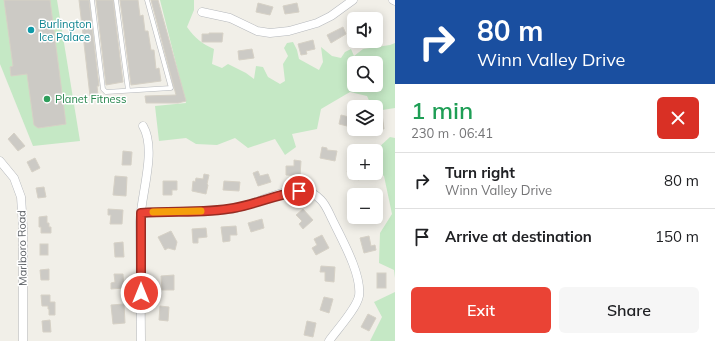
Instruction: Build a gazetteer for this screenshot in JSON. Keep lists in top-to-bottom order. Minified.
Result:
{"streets":{"street":["Marlboro Road"]},"places":["Burlington Ice Palace","Planet Fitness"],"page":{"turn":["80 m","Winn Valley Drive"],"map_buttons":["+","−"],"heading":["1 min","230 m · 06:41"],"list":[{"name":"Turn right","note":"Winn Valley Drive","value":"80 m"},{"name":"Arrive at destination","value":"150 m"}],"buttons":["Exit","Share"]}}
